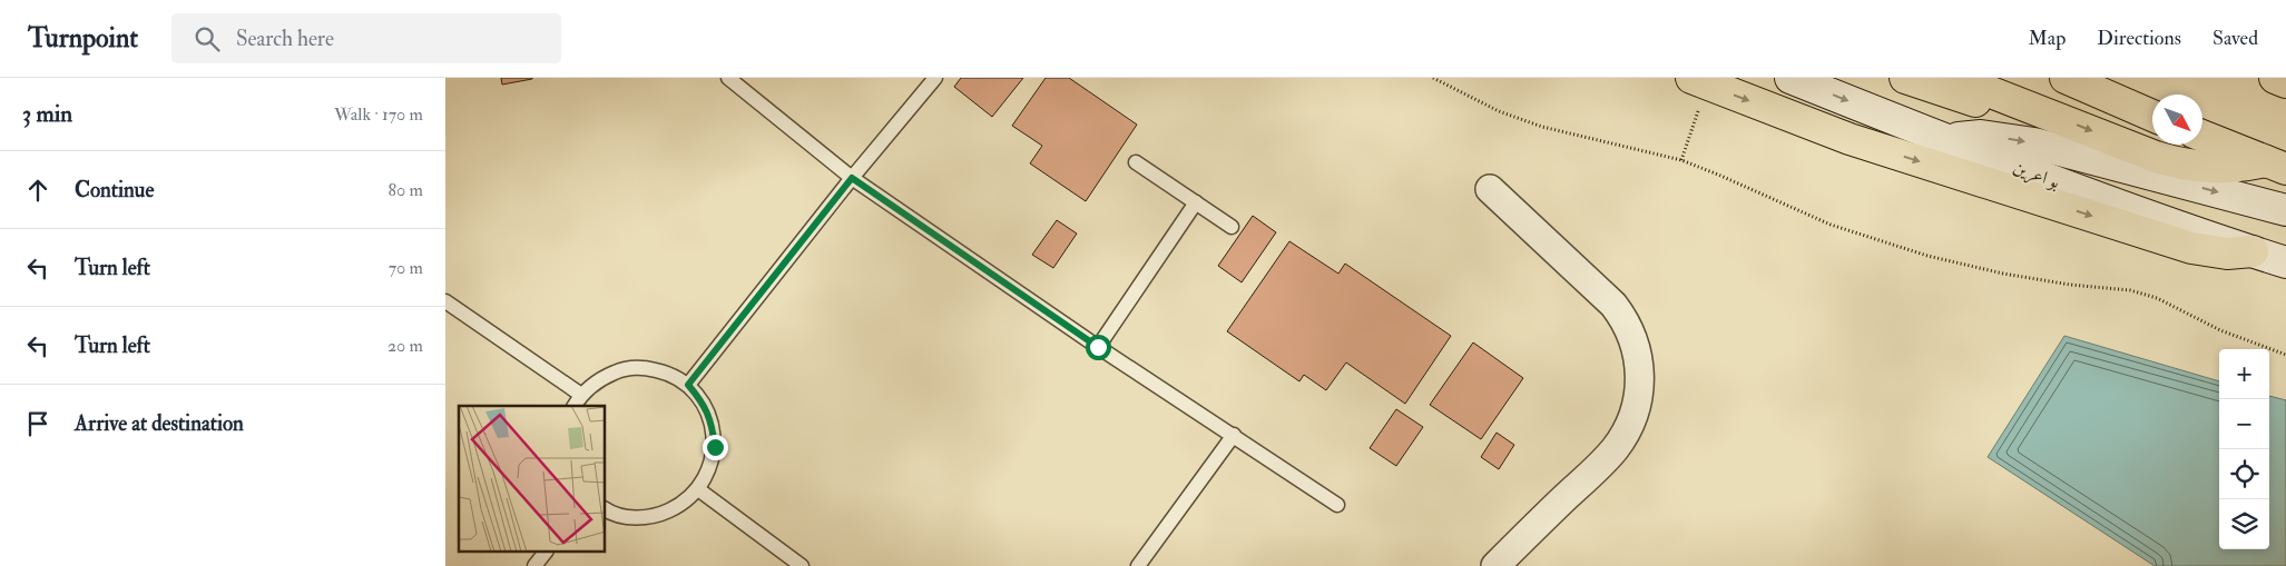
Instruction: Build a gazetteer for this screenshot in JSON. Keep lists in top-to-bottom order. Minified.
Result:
{"streets":{"main road":["بو اعرين"]},"north":"bottom right","page":{"header":"Turnpoint","search":"Search here","nav":["Map","Directions","Saved"],"heading":["3 min","Walk · 170 m"],"list":[["Continue","80 m"],["Turn left","70 m"],["Turn left","20 m"],"Arrive at destination"],"map_buttons":["+","−"]}}
